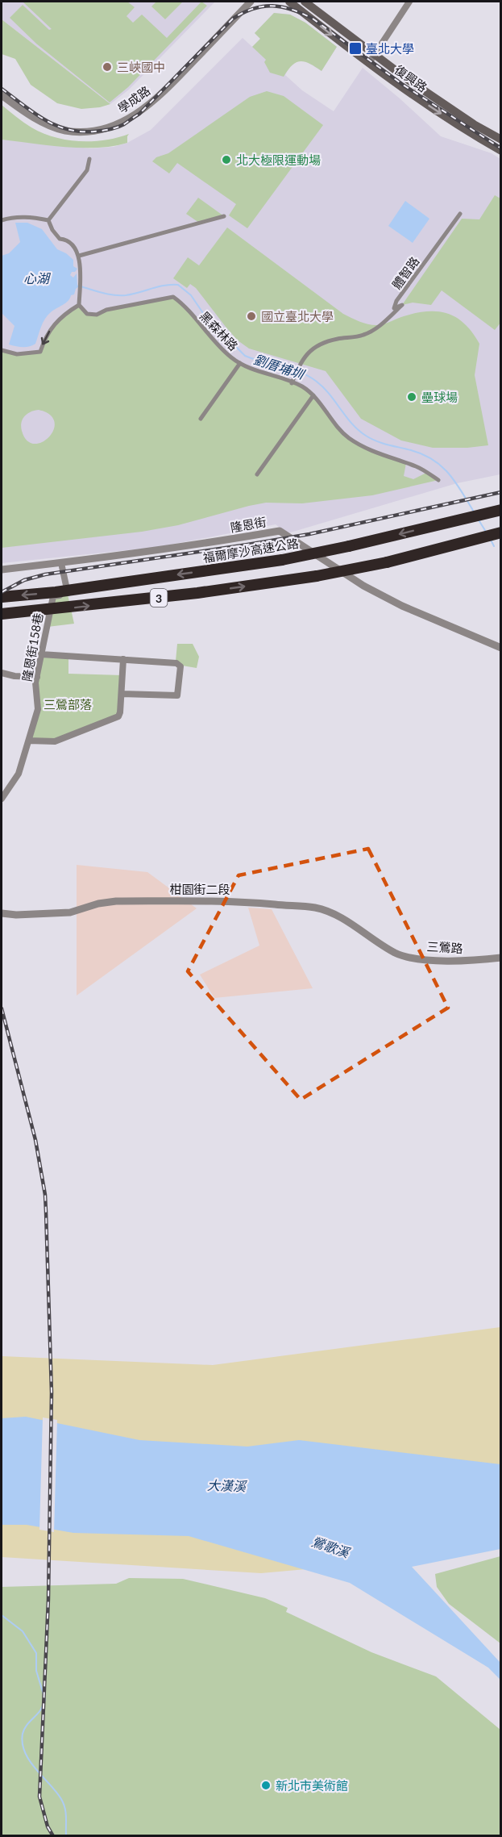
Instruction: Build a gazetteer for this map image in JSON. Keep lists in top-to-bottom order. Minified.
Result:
{"streets":{"highway":["福爾摩沙高速公路","3"],"main road":["復興路"],"street":["學成路","體智路","黑森林路","隆恩街","隆恩街158巷","柑園街二段","三鶯路"]},"crossings":[["體智路","黑森林路"],["福爾摩沙高速公路","隆恩街158巷"],["3","隆恩街158巷"],["柑園街二段","三鶯路"]],"water":["心湖","劉厝埔圳","大漢溪","鶯歌溪"],"parks":["三鶯部落"],"places":{"transit":["臺北大學"],"other":["三峽國中","北大極限運動場","國立臺北大學","壘球場","新北市美術館"]}}
